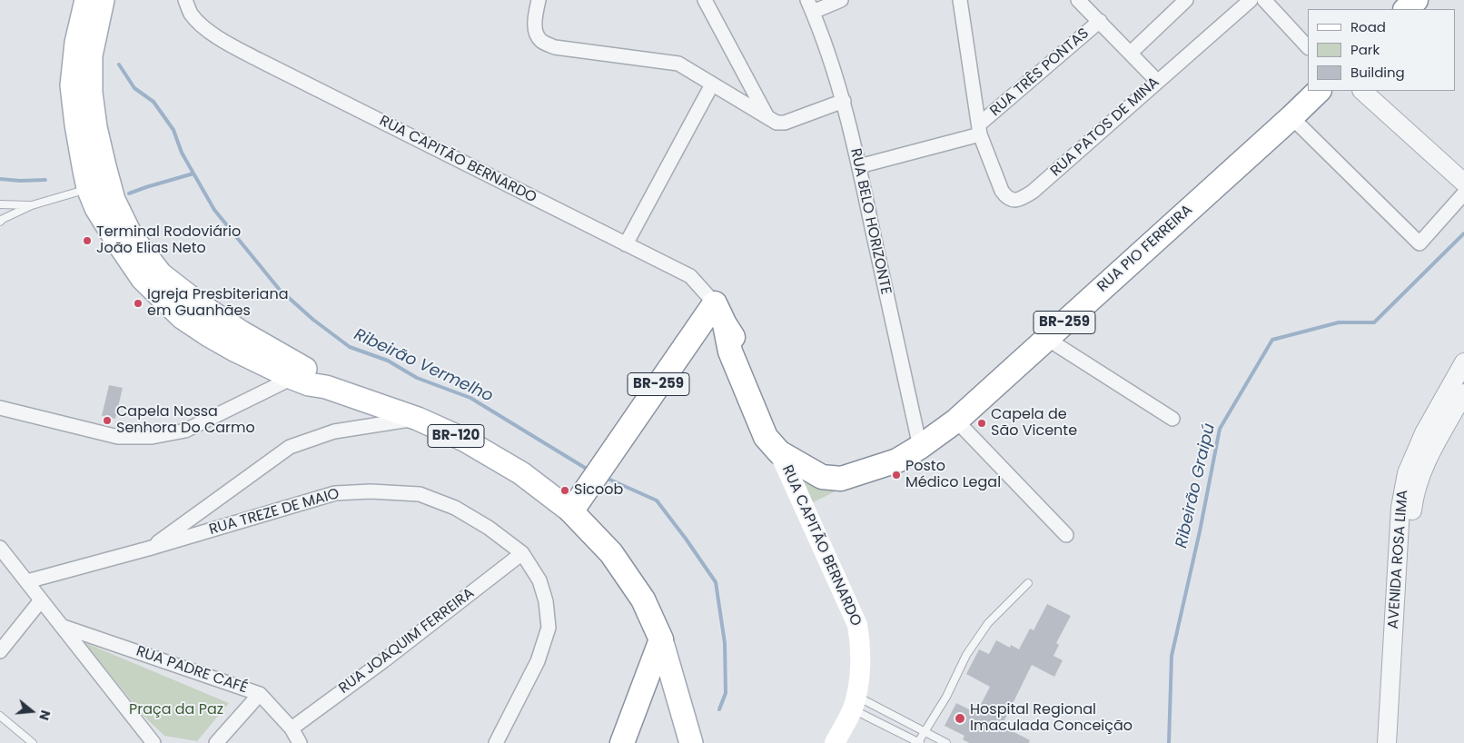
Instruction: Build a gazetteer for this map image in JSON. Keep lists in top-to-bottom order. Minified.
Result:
{"streets":{"highway":["RUA CAPITÃO BERNARDO","RUA PIO FERREIRA","BR-259","BR-120"],"street":["RUA TRÊS PONTAS","RUA PATOS DE MINA","RUA BELO HORIZONTE","RUA TREZE DE MAIO","AVENIDA ROSA LIMA","RUA JOAQUIM FERREIRA","RUA PADRE CAFÉ"]},"crossings":[["RUA TRÊS PONTAS","RUA PATOS DE MINA"],["RUA CAPITÃO BERNARDO","RUA PIO FERREIRA"],["RUA CAPITÃO BERNARDO","BR-259"],["RUA BELO HORIZONTE","RUA PIO FERREIRA"],["BR-259","BR-120"],["RUA TREZE DE MAIO","RUA JOAQUIM FERREIRA"],["RUA JOAQUIM FERREIRA","RUA PADRE CAFÉ"]],"water":["Ribeirão Vermelho","Ribeirão Graipú"],"parks":["Praça da Paz"],"places":["Terminal Rodoviário João Elias Neto","Igreja Presbiteriana em Guanhães","Capela Nossa Senhora Do Carmo","Capela de São Vicente","Posto Médico Legal","Sicoob","Hospital Regional Imaculada Conceição"],"legend":["Road","Park","Building"],"north":"right"}
